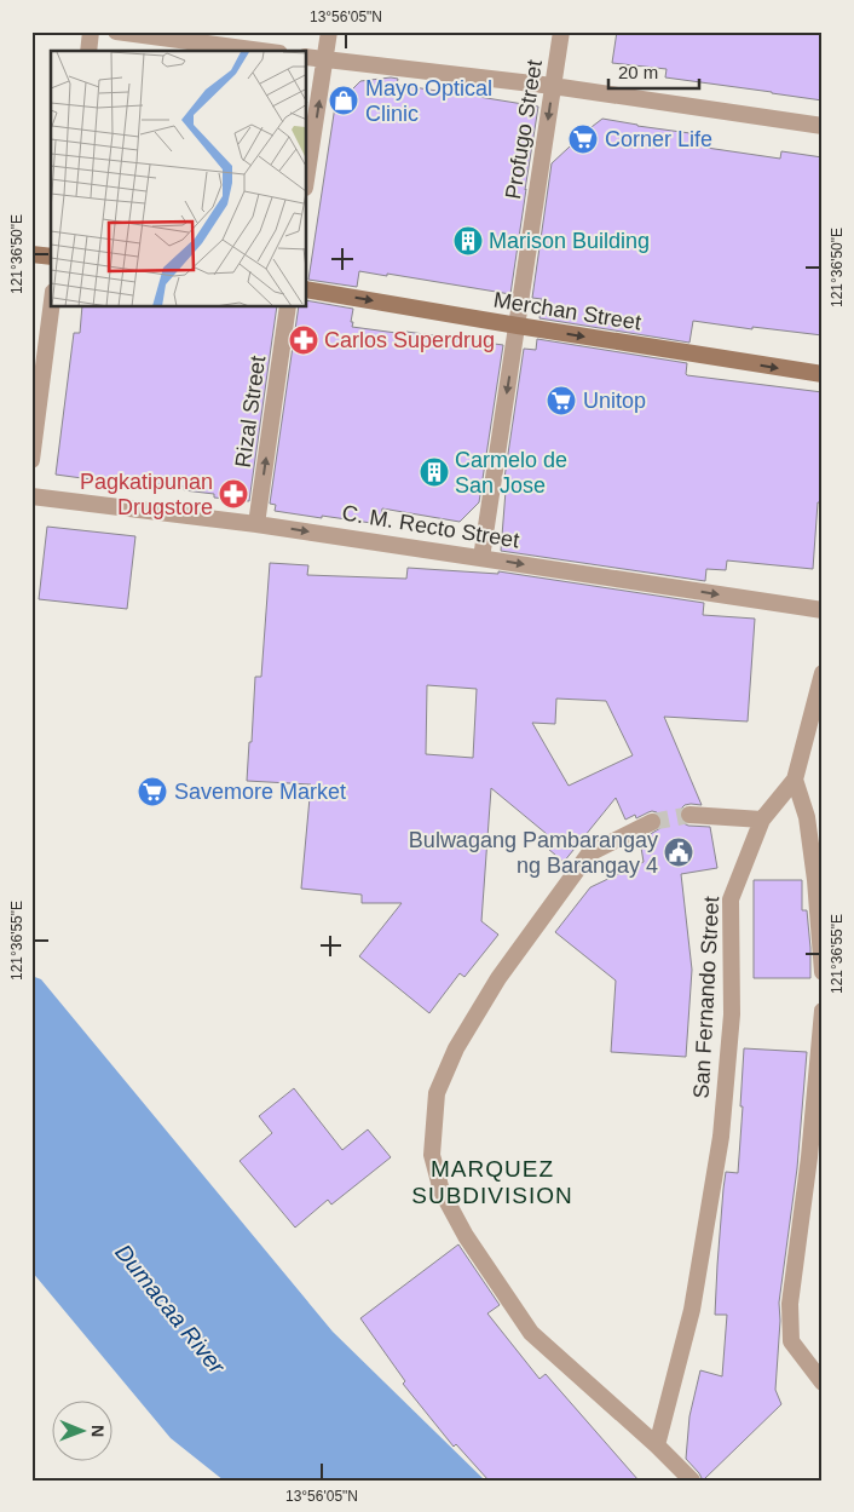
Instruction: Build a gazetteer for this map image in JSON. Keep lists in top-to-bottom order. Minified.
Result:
{"streets":{"main road":["Merchan Street"],"street":["Profugo Street","Rizal Street","C. M. Recto Street","San Fernando Street"]},"crossings":[["Profugo Street","Merchan Street"],["Profugo Street","C. M. Recto Street"],["Rizal Street","C. M. Recto Street"]],"one_way":["Profugo Street","Merchan Street","Rizal Street","C. M. Recto Street"],"districts":["MARQUEZ SUBDIVISION"],"water":["Dumacaa River"],"places":{"shop":["Mayo Optical Clinic"],"supermarket":["Corner Life","Unitop","Savemore Market"],"building":["Marison Building","Carmelo de San Jose"],"pharmacy":["Carlos Superdrug","Pagkatipunan Drugstore"],"public building":["Bulwagang Pambarangay ng Barangay 4"]},"scale_bar":"20 m","north":"right","coordinates":["13°56'05\"N","121°36'50\"E","121°36'55\"E"]}
